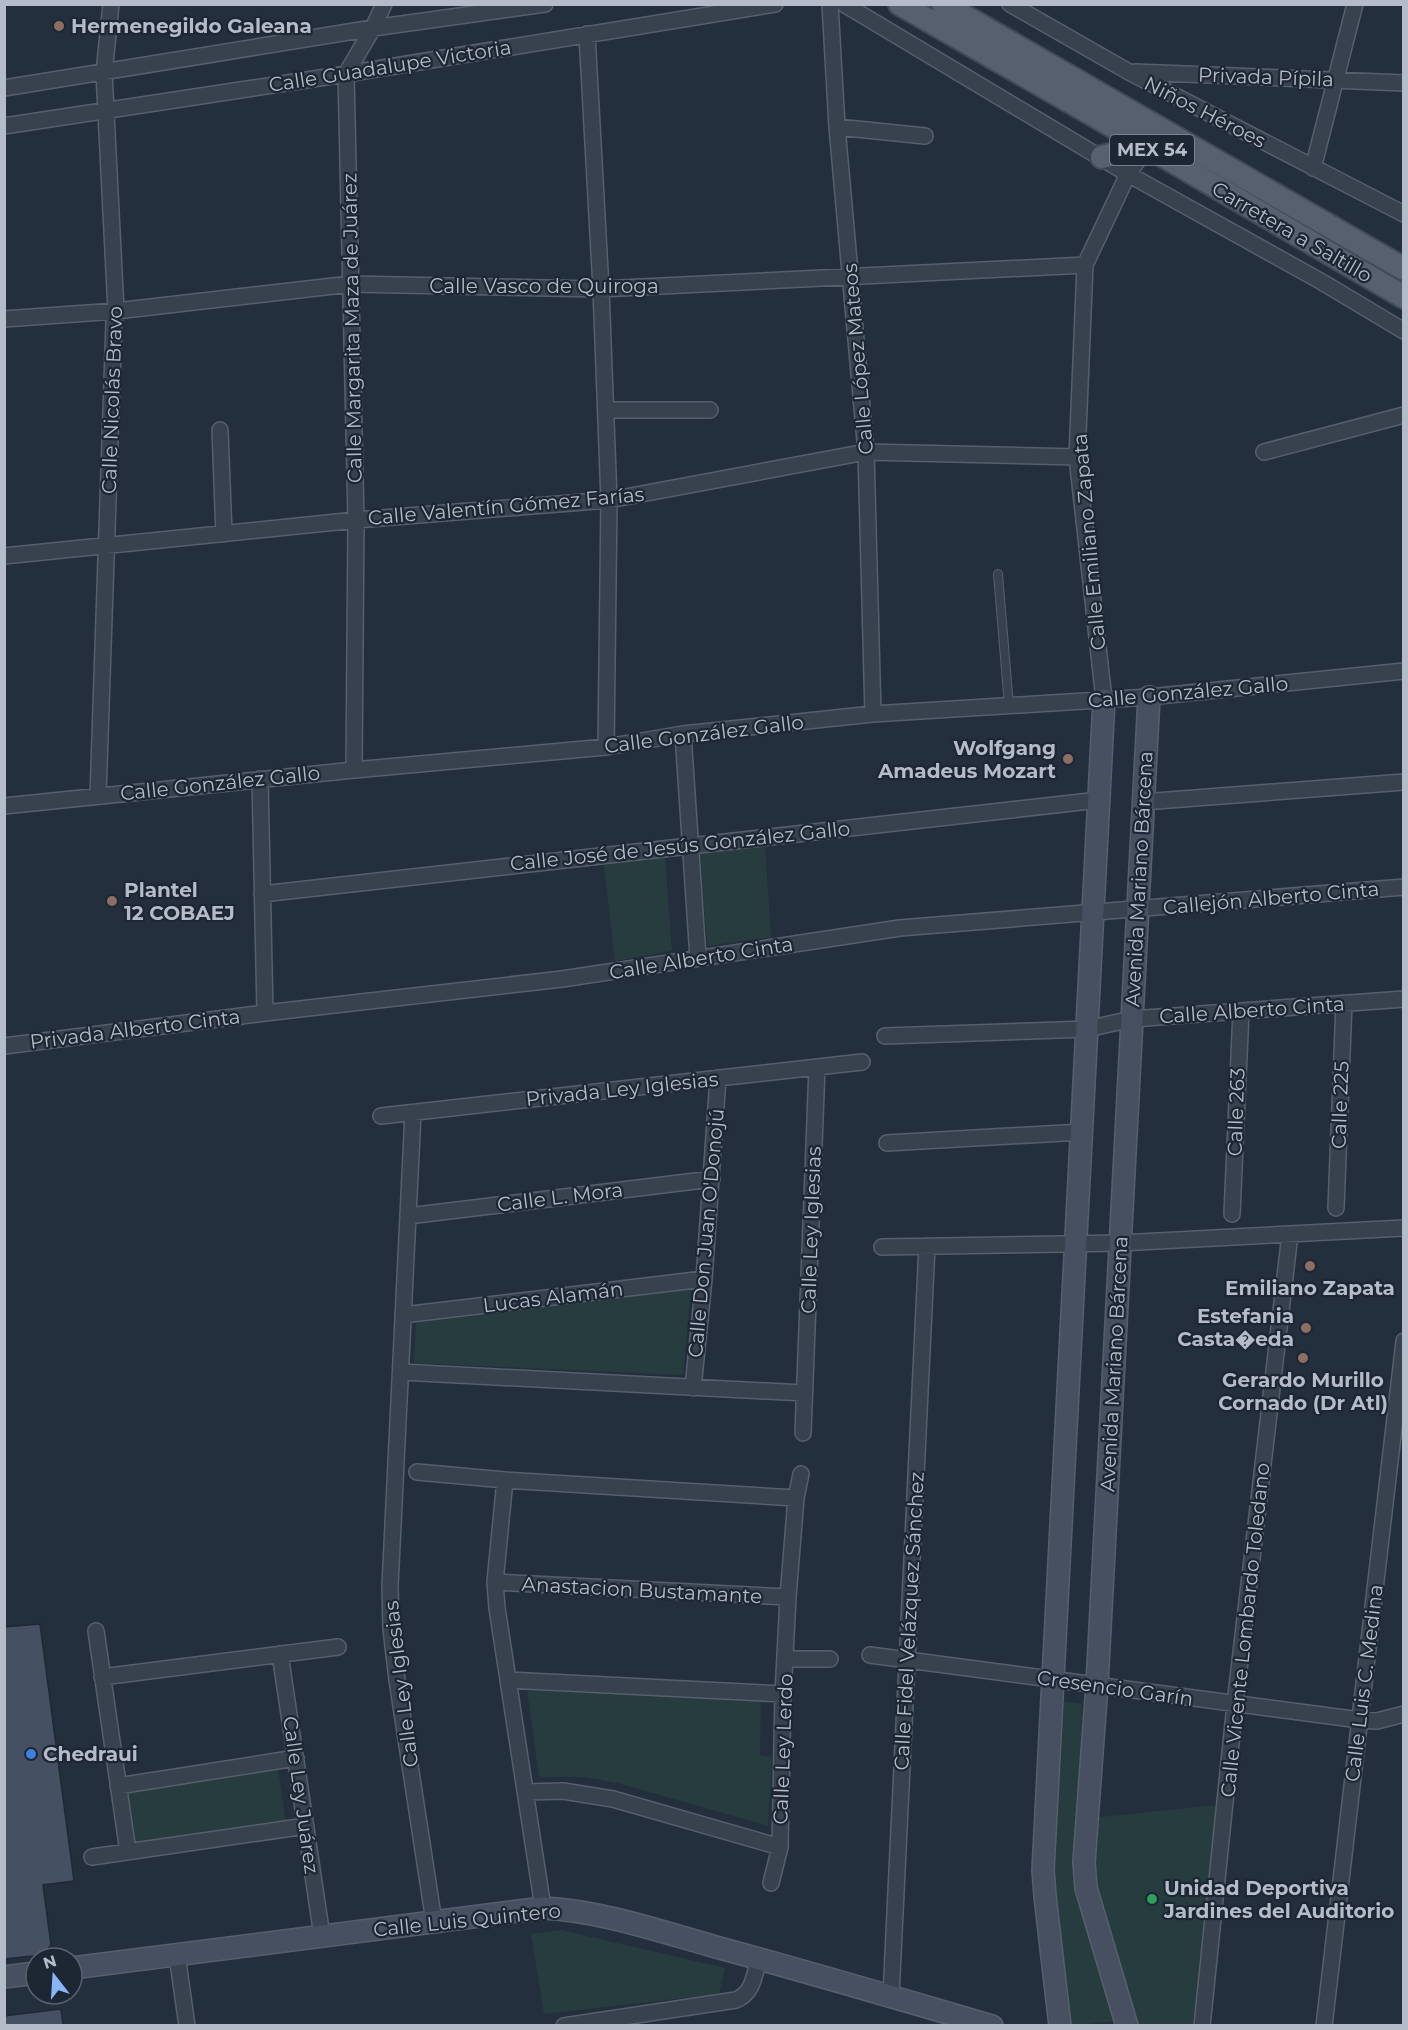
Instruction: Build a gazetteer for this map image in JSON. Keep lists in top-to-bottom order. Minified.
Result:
{"streets":{"main road":["MEX 54","Carretera a Saltillo"],"street":["Calle Guadalupe Victoria","Privada Pípila","Niños Héroes","Calle Vasco de Quiroga","Calle Margarita Maza de Juárez","Calle López Mateos","Calle Nicolás Bravo","Calle Valentín Gómez Farías","Calle Emiliano Zapata","Calle González Gallo","Calle José de Jesús González Gallo","Avenida Mariano Bárcena","Callejón Alberto Cinta","Calle Alberto Cinta","Privada Alberto Cinta","Privada Ley Iglesias","Calle 225","Calle 263","Calle L. Mora","Calle Ley Iglesias","Calle Don Juan O'Donojú","Lucas Alamán","Anastacion Bustamante","Calle Fidel Velázquez Sánchez","Calle Vicente Lombardo Toledano","Calle Luis C. Medina","Cresencio Garín","Calle Ley Lerdo","Calle Ley Juárez","Calle Luis Quintero"]},"crossings":[["Calle Guadalupe Victoria","Calle Margarita Maza de Juárez"],["Calle Guadalupe Victoria","Calle Nicolás Bravo"],["Privada Pípila","Niños Héroes"],["Carretera a Saltillo","Calle Emiliano Zapata"],["Calle Vasco de Quiroga","Calle Margarita Maza de Juárez"],["Calle Vasco de Quiroga","Calle López Mateos"],["Calle Vasco de Quiroga","Calle Nicolás Bravo"],["Calle Vasco de Quiroga","Calle Emiliano Zapata"],["Calle Margarita Maza de Juárez","Calle Valentín Gómez Farías"],["Calle Margarita Maza de Juárez","Calle González Gallo"],["Calle López Mateos","Calle Valentín Gómez Farías"],["Calle López Mateos","Calle González Gallo"],["Calle Nicolás Bravo","Calle Valentín Gómez Farías"],["Calle Nicolás Bravo","Calle González Gallo"],["Calle Valentín Gómez Farías","Calle Emiliano Zapata"],["Calle Emiliano Zapata","Calle González Gallo"],["Calle González Gallo","Avenida Mariano Bárcena"],["Avenida Mariano Bárcena","Callejón Alberto Cinta"],["Avenida Mariano Bárcena","Calle Alberto Cinta"],["Avenida Mariano Bárcena","Cresencio Garín"],["Callejón Alberto Cinta","Calle Alberto Cinta"],["Calle Alberto Cinta","Privada Alberto Cinta"],["Calle Alberto Cinta","Calle 225"],["Calle Alberto Cinta","Calle 263"],["Privada Ley Iglesias","Calle Ley Iglesias"],["Privada Ley Iglesias","Calle Don Juan O'Donojú"],["Calle L. Mora","Calle Ley Iglesias"],["Calle L. Mora","Calle Don Juan O'Donojú"],["Calle Ley Iglesias","Lucas Alamán"],["Calle Ley Iglesias","Calle Luis Quintero"],["Calle Don Juan O'Donojú","Lucas Alamán"],["Anastacion Bustamante","Calle Ley Lerdo"],["Calle Fidel Velázquez Sánchez","Cresencio Garín"],["Calle Fidel Velázquez Sánchez","Calle Luis Quintero"],["Calle Vicente Lombardo Toledano","Cresencio Garín"],["Calle Luis C. Medina","Cresencio Garín"],["Calle Ley Juárez","Calle Luis Quintero"]],"places":["Hermenegildo Galeana","Wolfgang Amadeus Mozart","Plantel 12 COBAEJ","Emiliano Zapata","Estefania Casta�eda","Gerardo Murillo Cornado (Dr Atl)","Chedraui","Unidad Deportiva Jardines del Auditorio"],"north":"top"}
